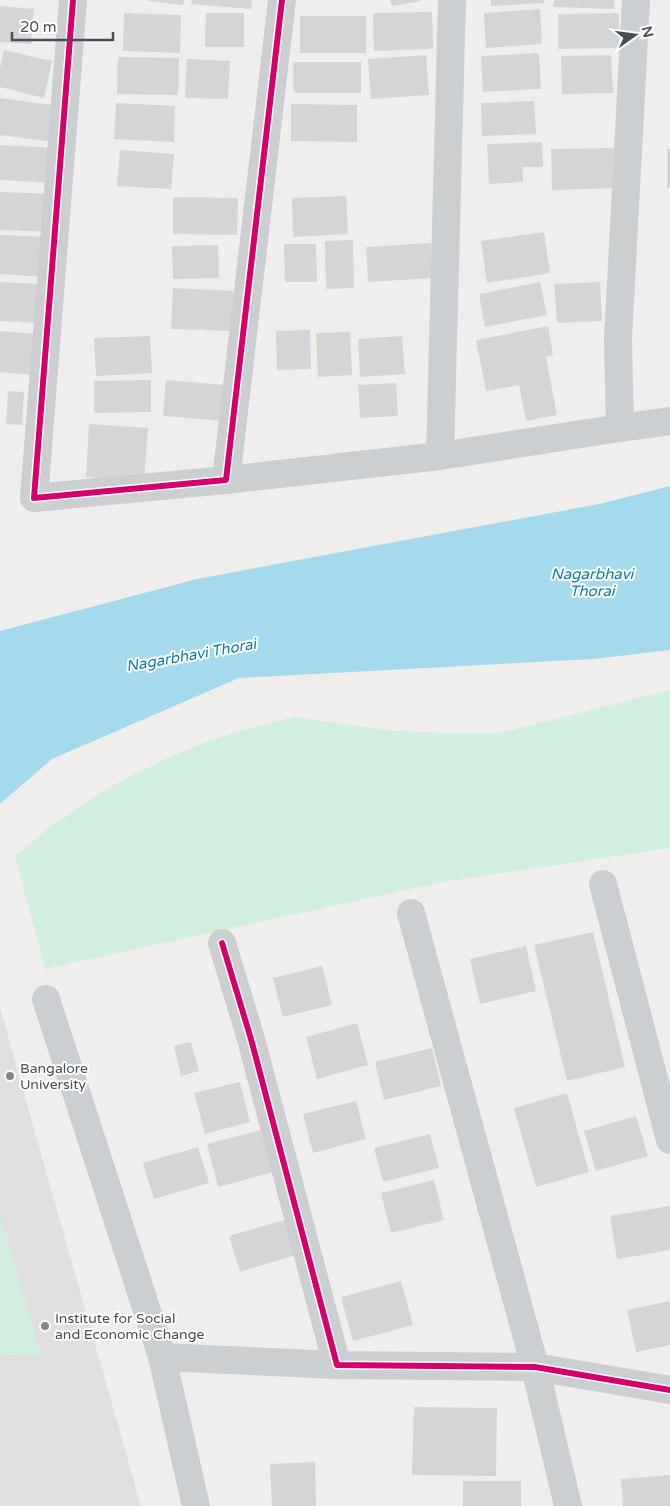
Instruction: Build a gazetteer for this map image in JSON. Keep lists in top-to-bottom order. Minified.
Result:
{"water":["Nagarbhavi Thorai"],"places":["Bangalore University","Institute for Social and Economic Change"],"scale_bar":"20 m","north":"right"}
